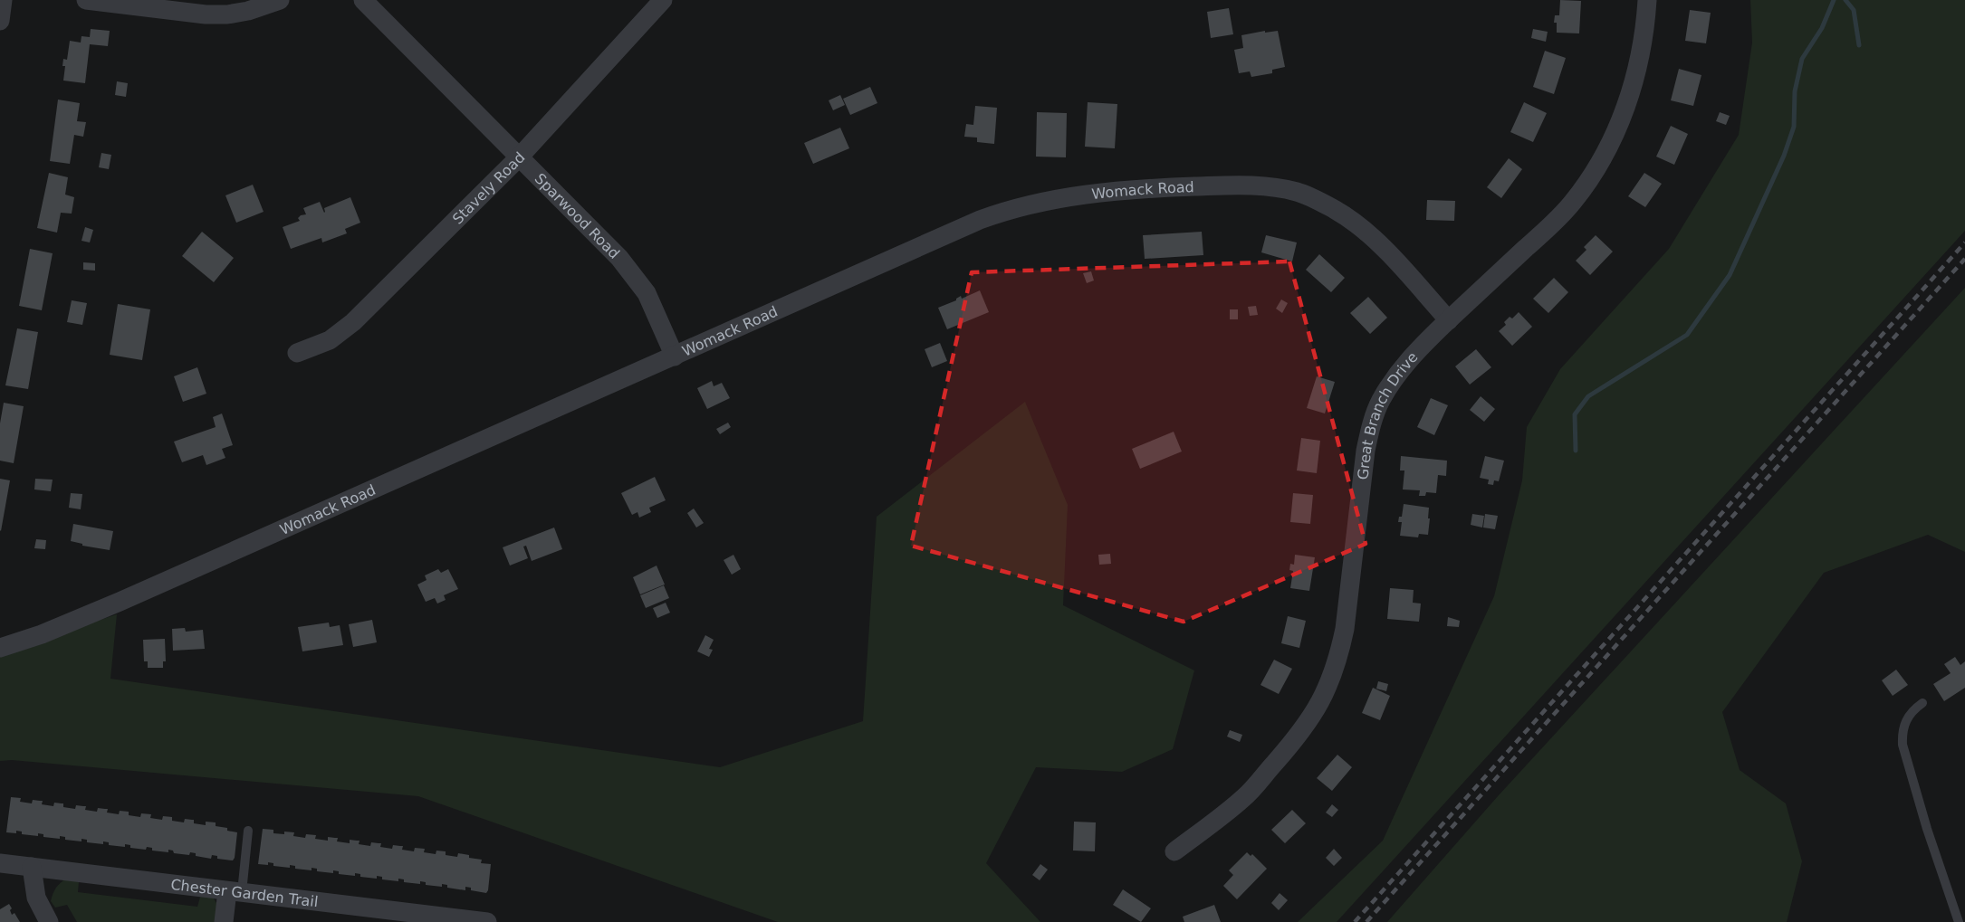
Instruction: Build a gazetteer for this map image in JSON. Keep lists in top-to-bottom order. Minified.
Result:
{"streets":{"street":["Stavely Road","Womack Road","Sparwood Road","Great Branch Drive","Chester Garden Trail"]},"crossings":[["Stavely Road","Sparwood Road"],["Womack Road","Sparwood Road"],["Womack Road","Great Branch Drive"]]}
